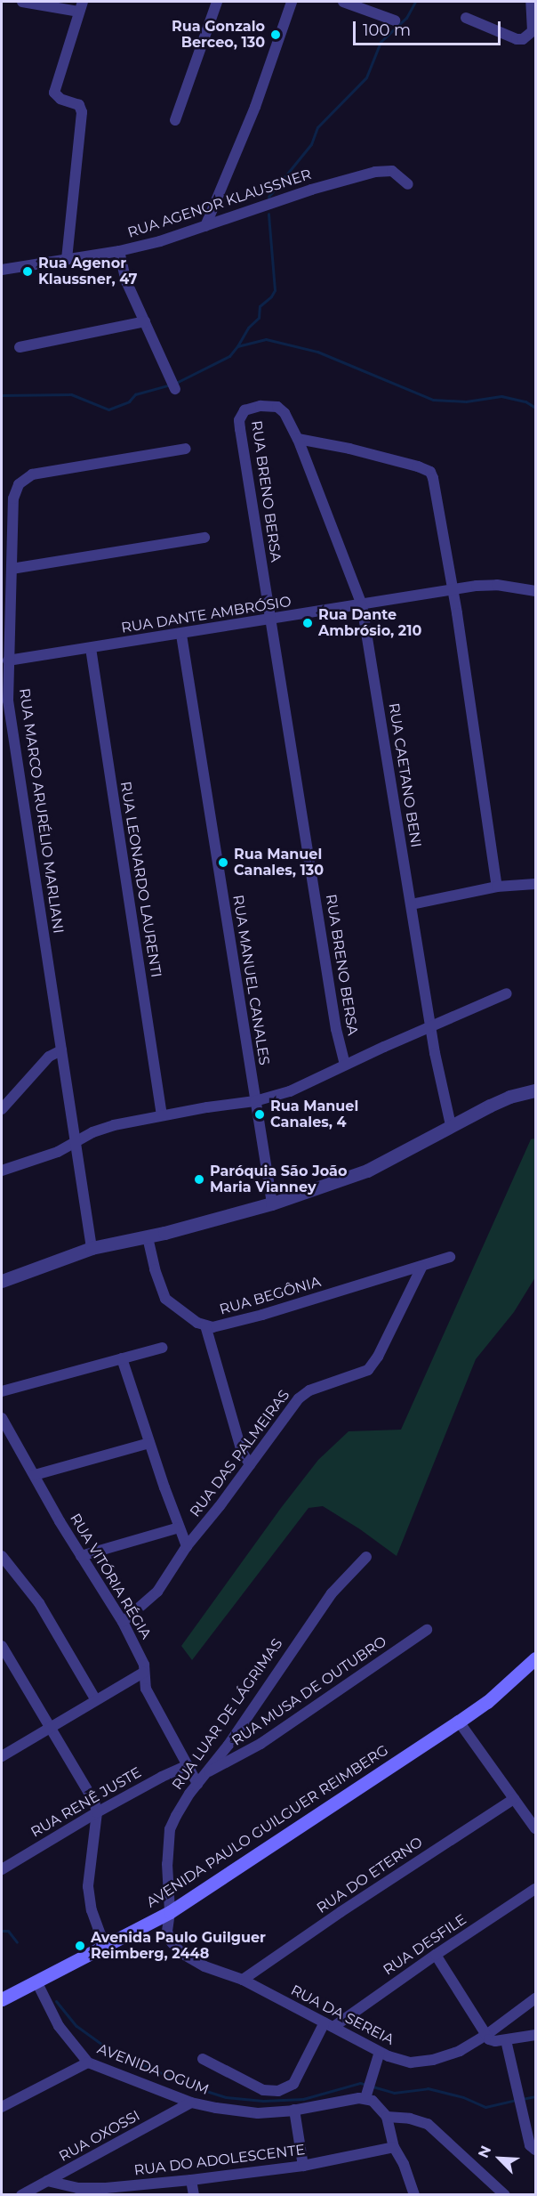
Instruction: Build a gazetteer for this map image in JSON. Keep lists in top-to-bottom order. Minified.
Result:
{"streets":{"main road":["AVENIDA PAULO GUILGUER REIMBERG"],"street":["RUA AGENOR KLAUSSNER","RUA BRENO BERSA","RUA DANTE AMBRÓSIO","RUA CAETANO BENI","RUA MARCO ARURÉLIO MARLIANI","RUA LEONARDO LAURENTI","RUA MANUEL CANALES","RUA BEGÔNIA","RUA DAS PALMEIRAS","RUA VITÓRIA RÉGIA","RUA MUSA DE OUTUBRO","RUA LUAR DE LÁGRIMAS","RUA RENÊ JUSTE","RUA DO ETERNO","RUA DESFILE","RUA DA SEREIA","AVENIDA OGUM","RUA OXOSSI","RUA DO ADOLESCENTE"]},"crossings":[["RUA BRENO BERSA","RUA DANTE AMBRÓSIO"],["RUA BRENO BERSA","RUA CAETANO BENI"],["RUA DANTE AMBRÓSIO","RUA CAETANO BENI"],["RUA DANTE AMBRÓSIO","RUA MARCO ARURÉLIO MARLIANI"],["RUA DANTE AMBRÓSIO","RUA LEONARDO LAURENTI"],["RUA DANTE AMBRÓSIO","RUA MANUEL CANALES"],["RUA BEGÔNIA","RUA DAS PALMEIRAS"],["RUA DAS PALMEIRAS","RUA VITÓRIA RÉGIA"],["RUA VITÓRIA RÉGIA","RUA LUAR DE LÁGRIMAS"],["RUA VITÓRIA RÉGIA","RUA RENÊ JUSTE"],["RUA MUSA DE OUTUBRO","RUA LUAR DE LÁGRIMAS"],["RUA LUAR DE LÁGRIMAS","AVENIDA PAULO GUILGUER REIMBERG"],["RUA LUAR DE LÁGRIMAS","RUA DA SEREIA"],["AVENIDA PAULO GUILGUER REIMBERG","RUA DA SEREIA"],["AVENIDA PAULO GUILGUER REIMBERG","AVENIDA OGUM"],["RUA DO ETERNO","RUA DA SEREIA"],["RUA DESFILE","RUA DA SEREIA"],["AVENIDA OGUM","RUA OXOSSI"],["RUA OXOSSI","RUA DO ADOLESCENTE"]],"places":["Rua Gonzalo Berceo, 130","Rua Agenor Klaussner, 47","Rua Dante Ambrósio, 210","Rua Manuel Canales, 130","Rua Manuel Canales, 4","Paróquia São João Maria Vianney","Avenida Paulo Guilguer Reimberg, 2448"],"scale_bar":"100 m","north":"top left"}
